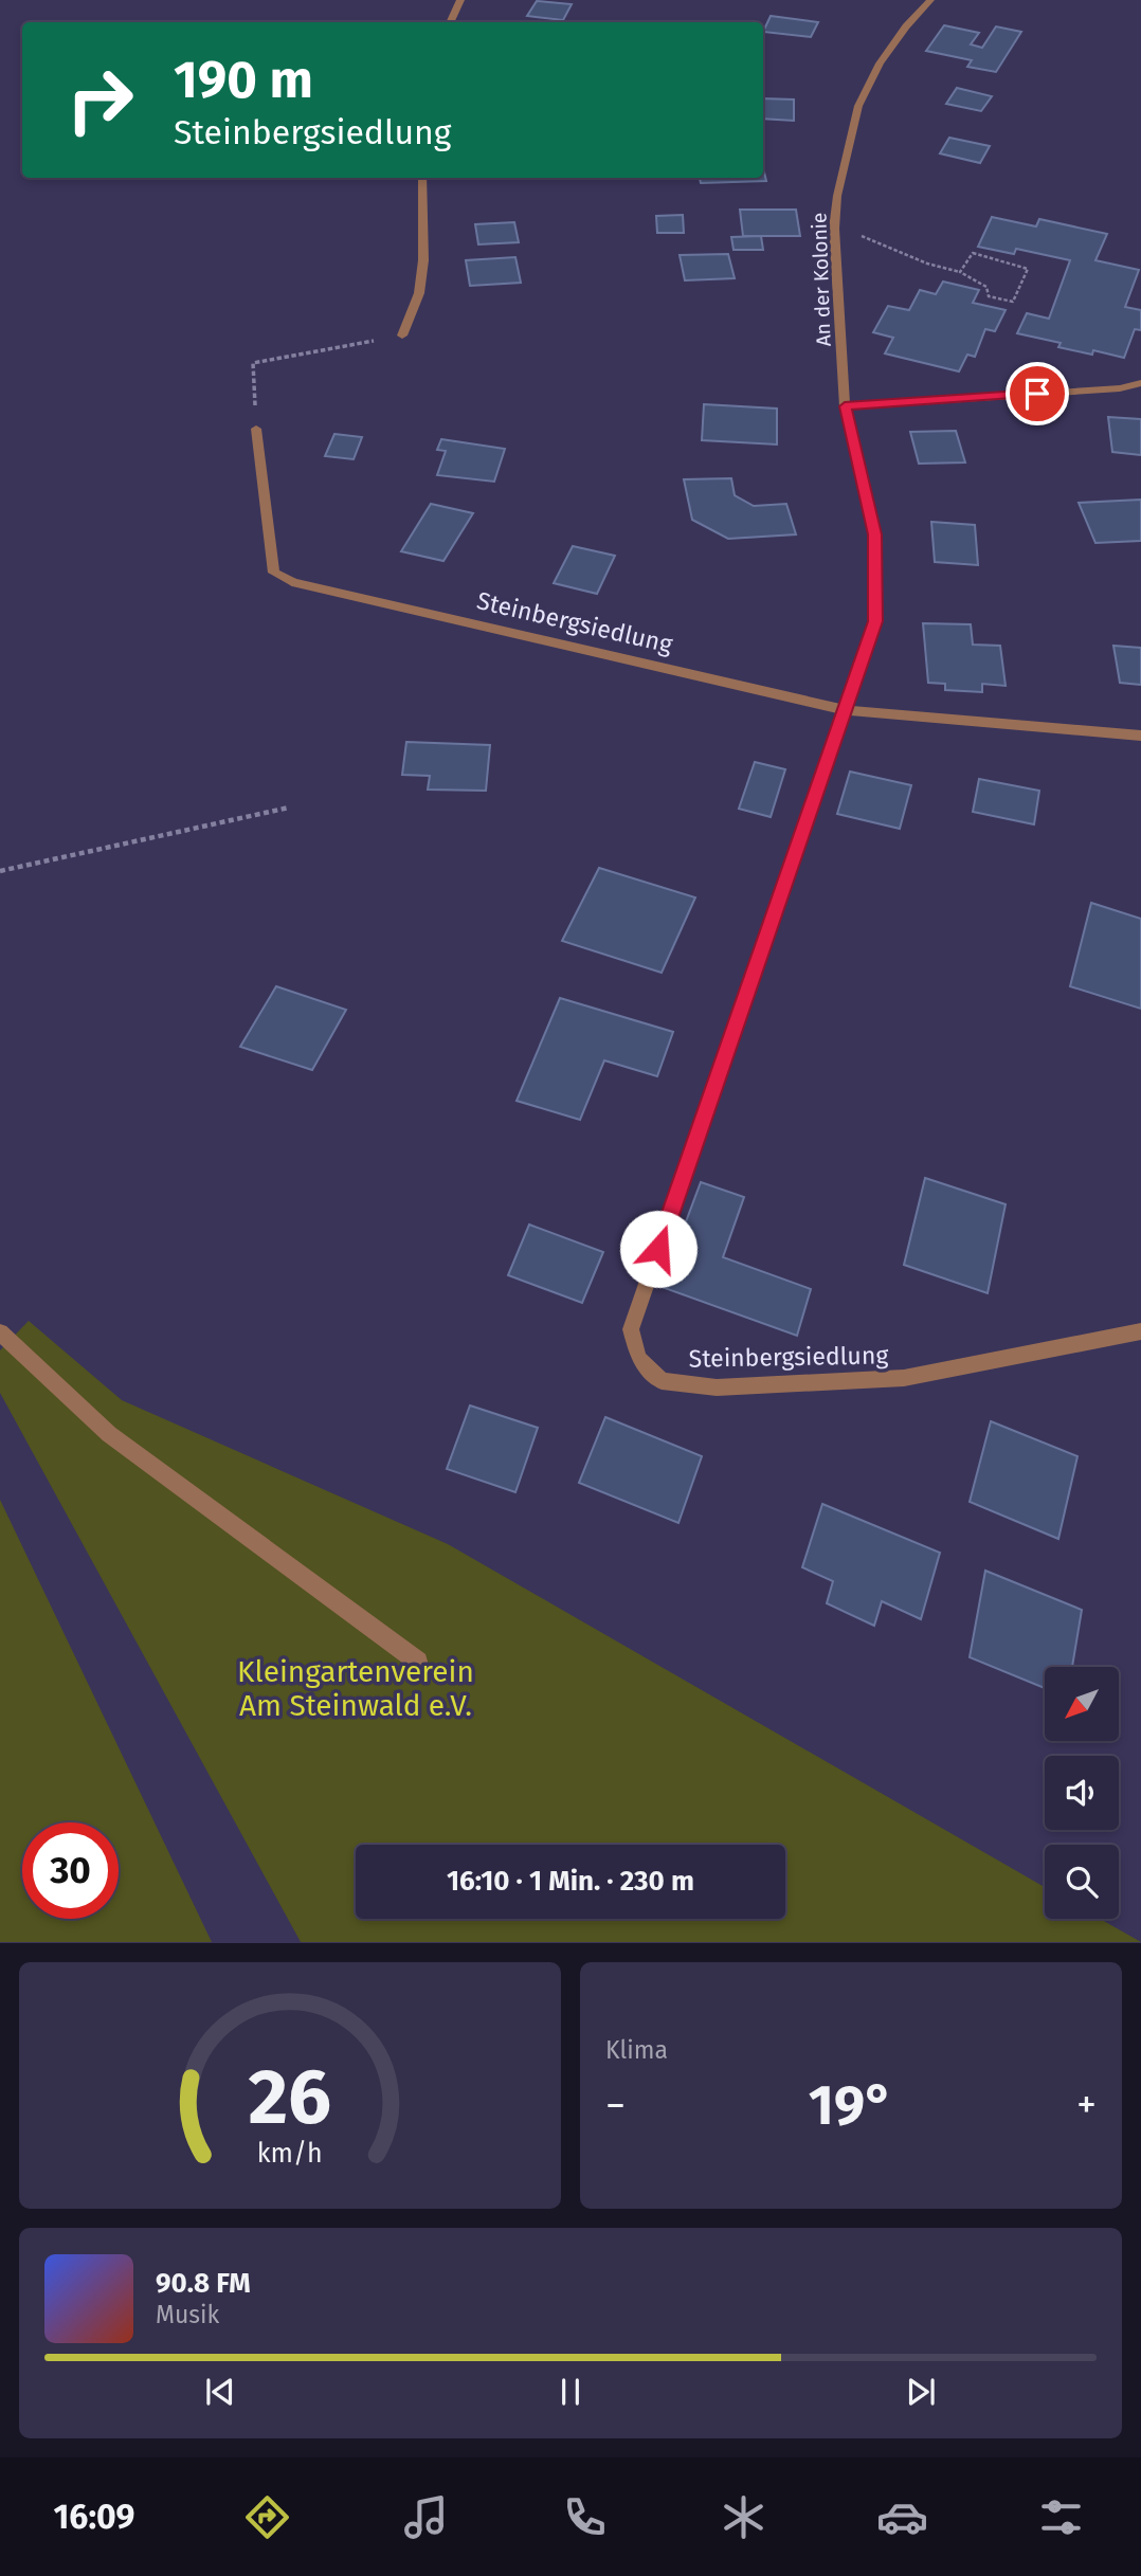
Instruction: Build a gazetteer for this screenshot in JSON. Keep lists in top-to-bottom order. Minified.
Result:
{"streets":{"street":["An der Kolonie","Steinbergsiedlung"]},"crossings":[["An der Kolonie","Steinbergsiedlung"]],"parks":["Kleingartenverein Am Steinwald e.V."],"north":"bottom left","page":{"turn":["190 m","Steinbergsiedlung"],"limit":"30","trip":"16:10 · 1 Min. · 230 m","tile":"Klima","heat":["−","19°","+"],"song":["90.8 FM","Musik"],"tabs":"16:09","gauge":["26","km/h"]}}
